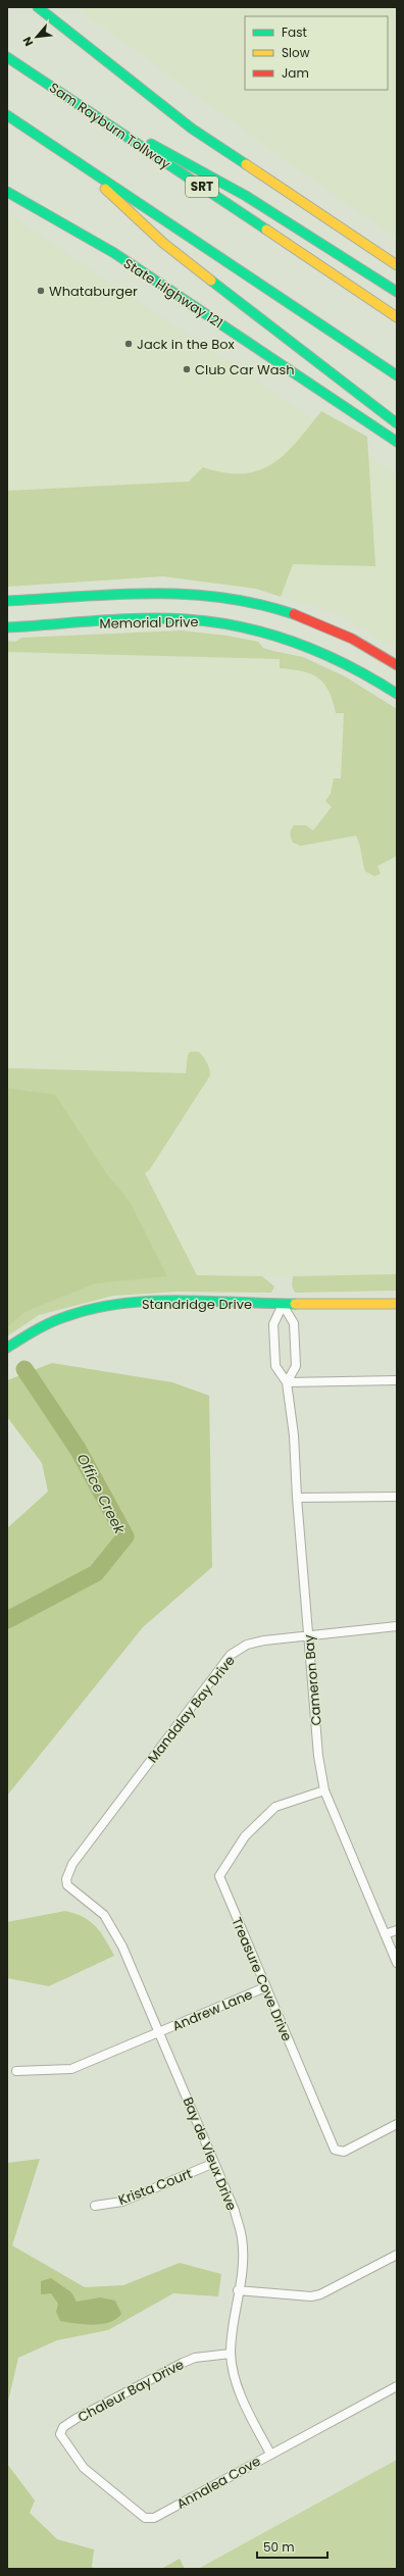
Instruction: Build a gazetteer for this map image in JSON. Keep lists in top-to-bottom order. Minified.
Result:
{"streets":{"main road":["Sam Rayburn Tollway","SRT","State Highway 121","Memorial Drive","Standridge Drive"],"street":["Cameron Bay","Mandalay Bay Drive","Treasure Cove Drive","Andrew Lane","Bay de Vieux Drive","Krista Court","Chaleur Bay Drive","Annalea Cove"]},"crossings":[["Cameron Bay","Mandalay Bay Drive"],["Cameron Bay","Treasure Cove Drive"],["Mandalay Bay Drive","Bay de Vieux Drive"],["Treasure Cove Drive","Andrew Lane"],["Andrew Lane","Bay de Vieux Drive"],["Bay de Vieux Drive","Krista Court"],["Bay de Vieux Drive","Chaleur Bay Drive"],["Bay de Vieux Drive","Annalea Cove"],["Chaleur Bay Drive","Annalea Cove"]],"water":["Office Creek"],"places":["Whataburger","Jack in the Box","Club Car Wash"],"legend":["Fast","Slow","Jam"],"scale_bar":"50 m","north":"bottom left"}
